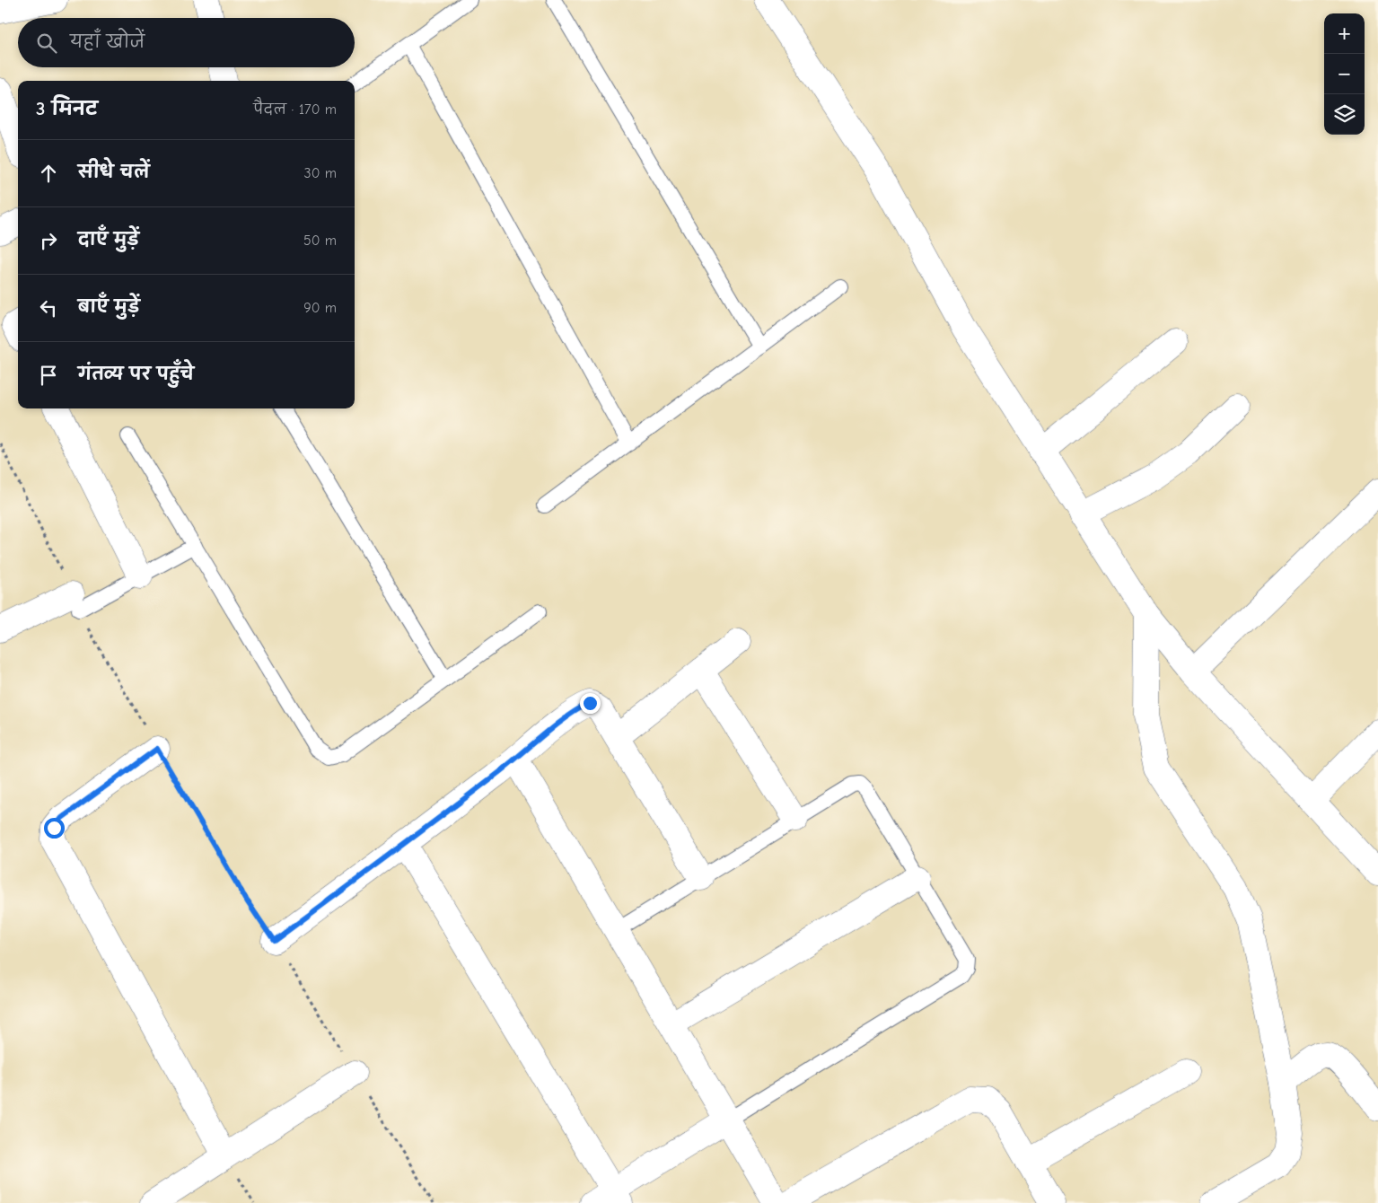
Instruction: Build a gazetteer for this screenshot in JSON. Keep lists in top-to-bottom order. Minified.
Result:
{"page":{"map_buttons":["+","−"],"search":"यहाँ खोजें","heading":["3 मिनट","पैदल · 170 m"],"list":[["सीधे चलें","30 m"],["दाएँ मुड़ें","50 m"],["बाएँ मुड़ें","90 m"],"गंतव्य पर पहुँचे"]}}
